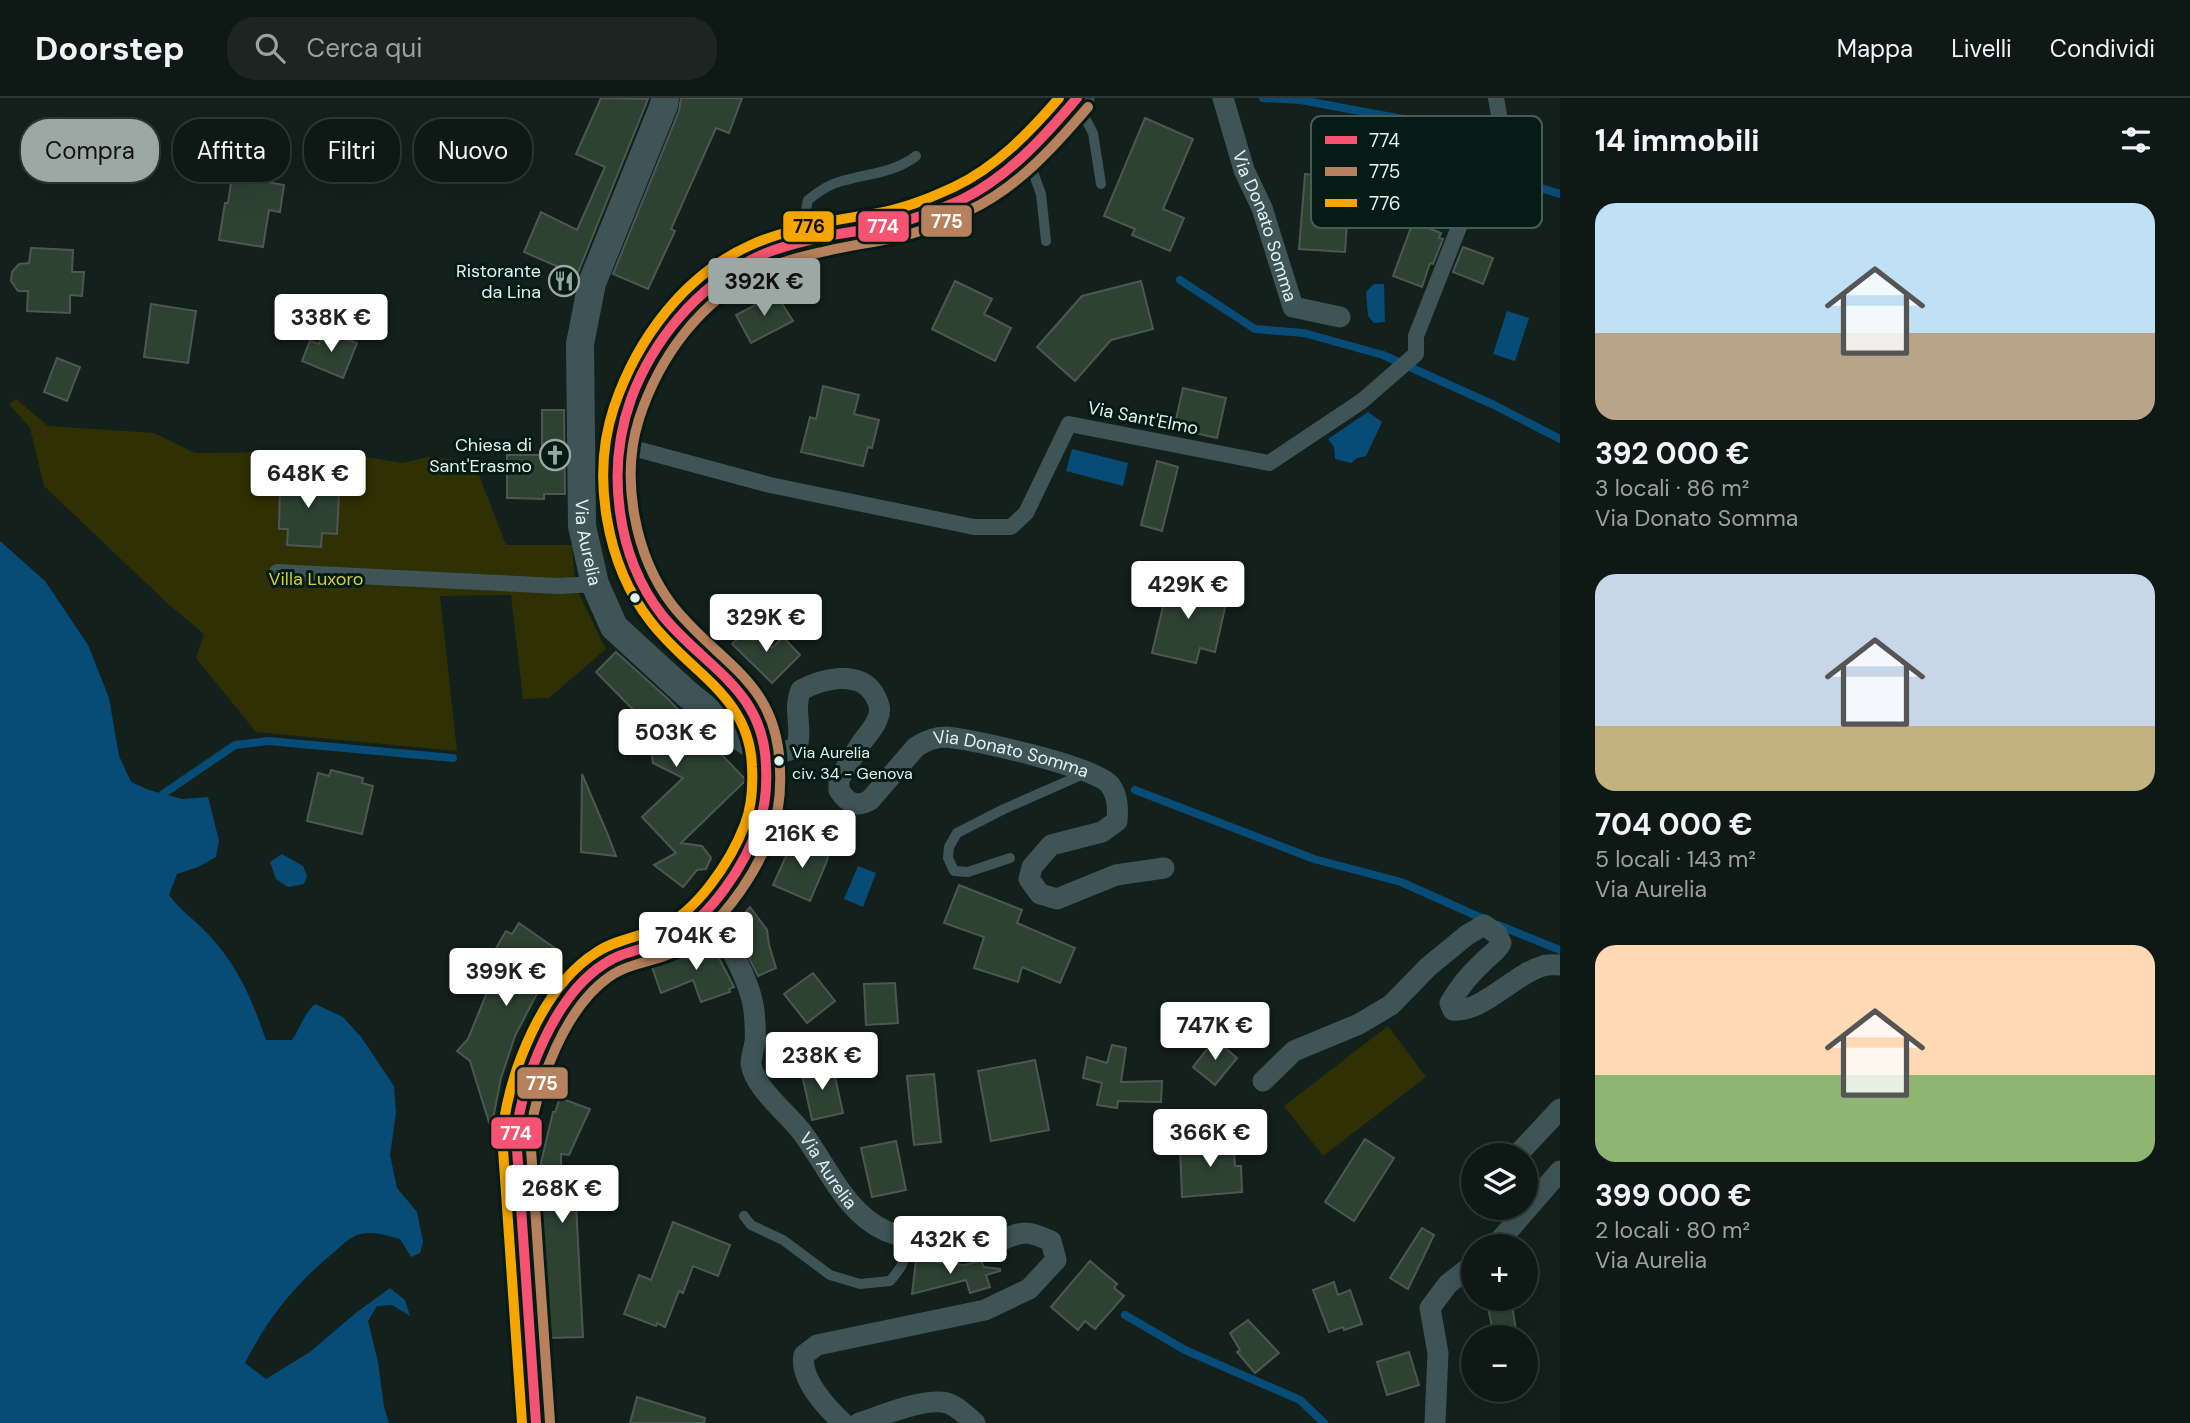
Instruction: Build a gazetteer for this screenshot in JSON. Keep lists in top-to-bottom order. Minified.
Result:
{"streets":{"street":["Via Donato Somma","Via Sant'Elmo","Via Aurelia"]},"crossings":[["Via Donato Somma","Via Aurelia"]],"parks":["Villa Luxoro"],"places":{"restaurant":["Ristorante da Lina"],"church":["Chiesa di Sant'Erasmo"],"other":["Via Aurelia civ. 34 - Genova"]},"lines":["transit line 774","transit line 776","transit line 775"],"legend":["774","775","776"],"page":{"header":"Doorstep","search":"Cerca qui","nav":["Mappa","Livelli","Condividi"],"heading":"14 immobili","chip":["Compra","Affitta","Filtri","Nuovo"],"list":[{"name":"392 000 €","note":"3 locali · 86 m² · Via Donato Somma"},{"name":"704 000 €","note":"5 locali · 143 m² · Via Aurelia"},{"name":"399 000 €","note":"2 locali · 80 m² · Via Aurelia"}],"price":["392K €","338K €","648K €","429K €","329K €","503K €","216K €","704K €","399K €","747K €","238K €","366K €","268K €","432K €"],"map_buttons":["+","−"]}}
